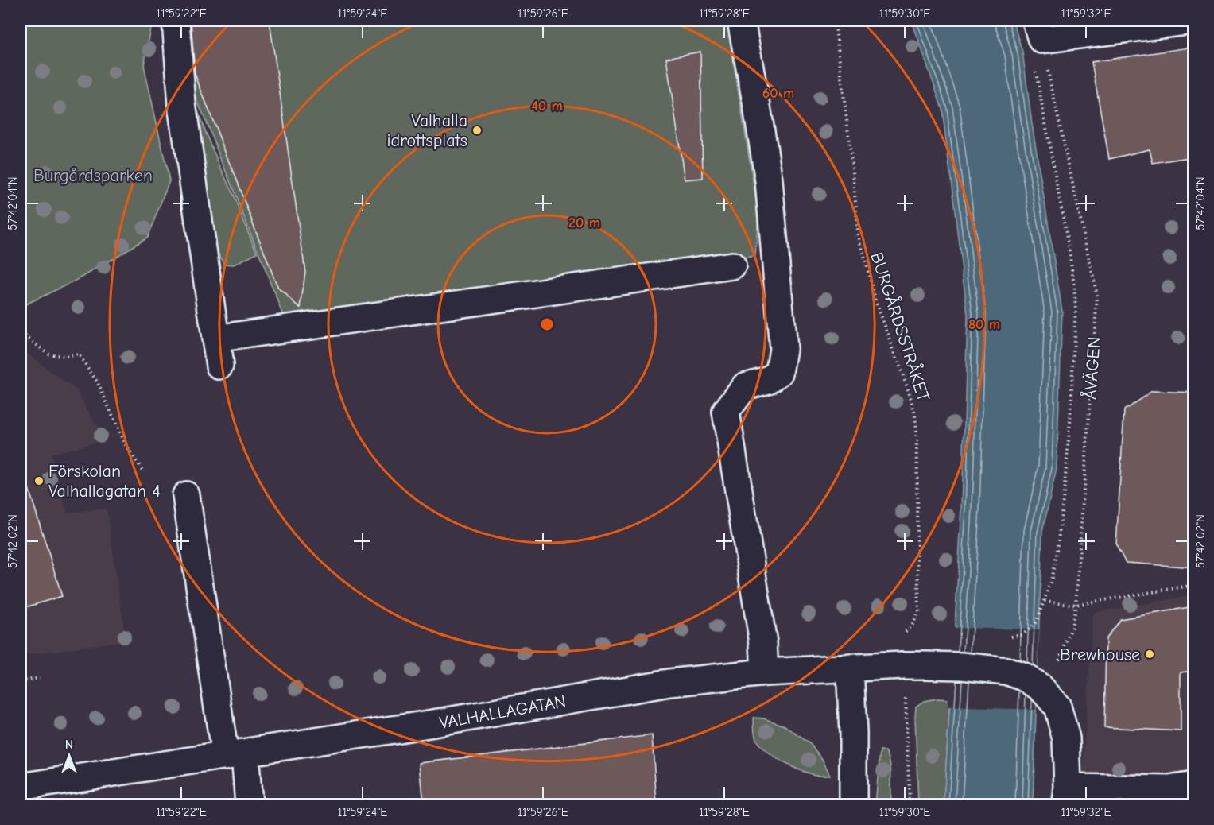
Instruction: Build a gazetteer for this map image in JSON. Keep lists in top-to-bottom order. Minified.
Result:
{"streets":{"street":["VALHALLAGATAN"],"path":["BURGÅRDSSTRÅKET","ÅVÄGEN"]},"parks":["Burgårdsparken"],"places":["Valhalla idrottsplats","Förskolan Valhallagatan 4","Brewhouse"],"north":"top","coordinates":["11°59'22\"E","11°59'24\"E","11°59'26\"E","11°59'28\"E","11°59'30\"E","11°59'32\"E","57°42'04\"N","57°42'02\"N"],"rings":["60 m","40 m","20 m","80 m"]}
